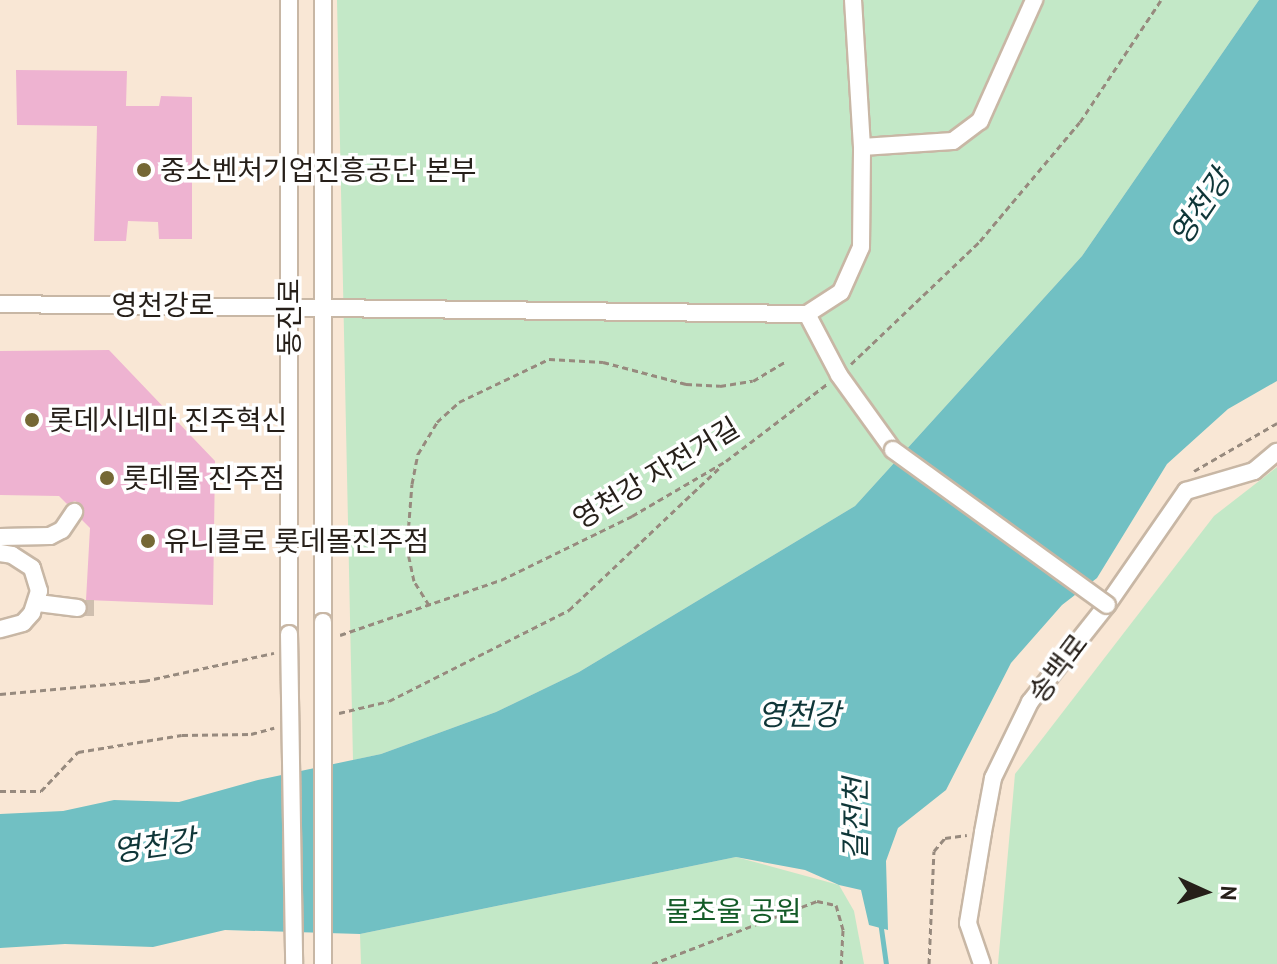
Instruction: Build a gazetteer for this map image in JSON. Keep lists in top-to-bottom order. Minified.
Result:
{"streets":{"street":["영천강로","동진로","송백로"],"path":["영천강 자전거길"]},"crossings":[["영천강로","동진로"]],"water":["영천강","갈전천"],"parks":["물초울 공원"],"places":["중소벤처기업진흥공단 본부","롯데시네마 진주혁신","롯데몰 진주점","유니클로 롯데몰진주점"],"north":"right"}
